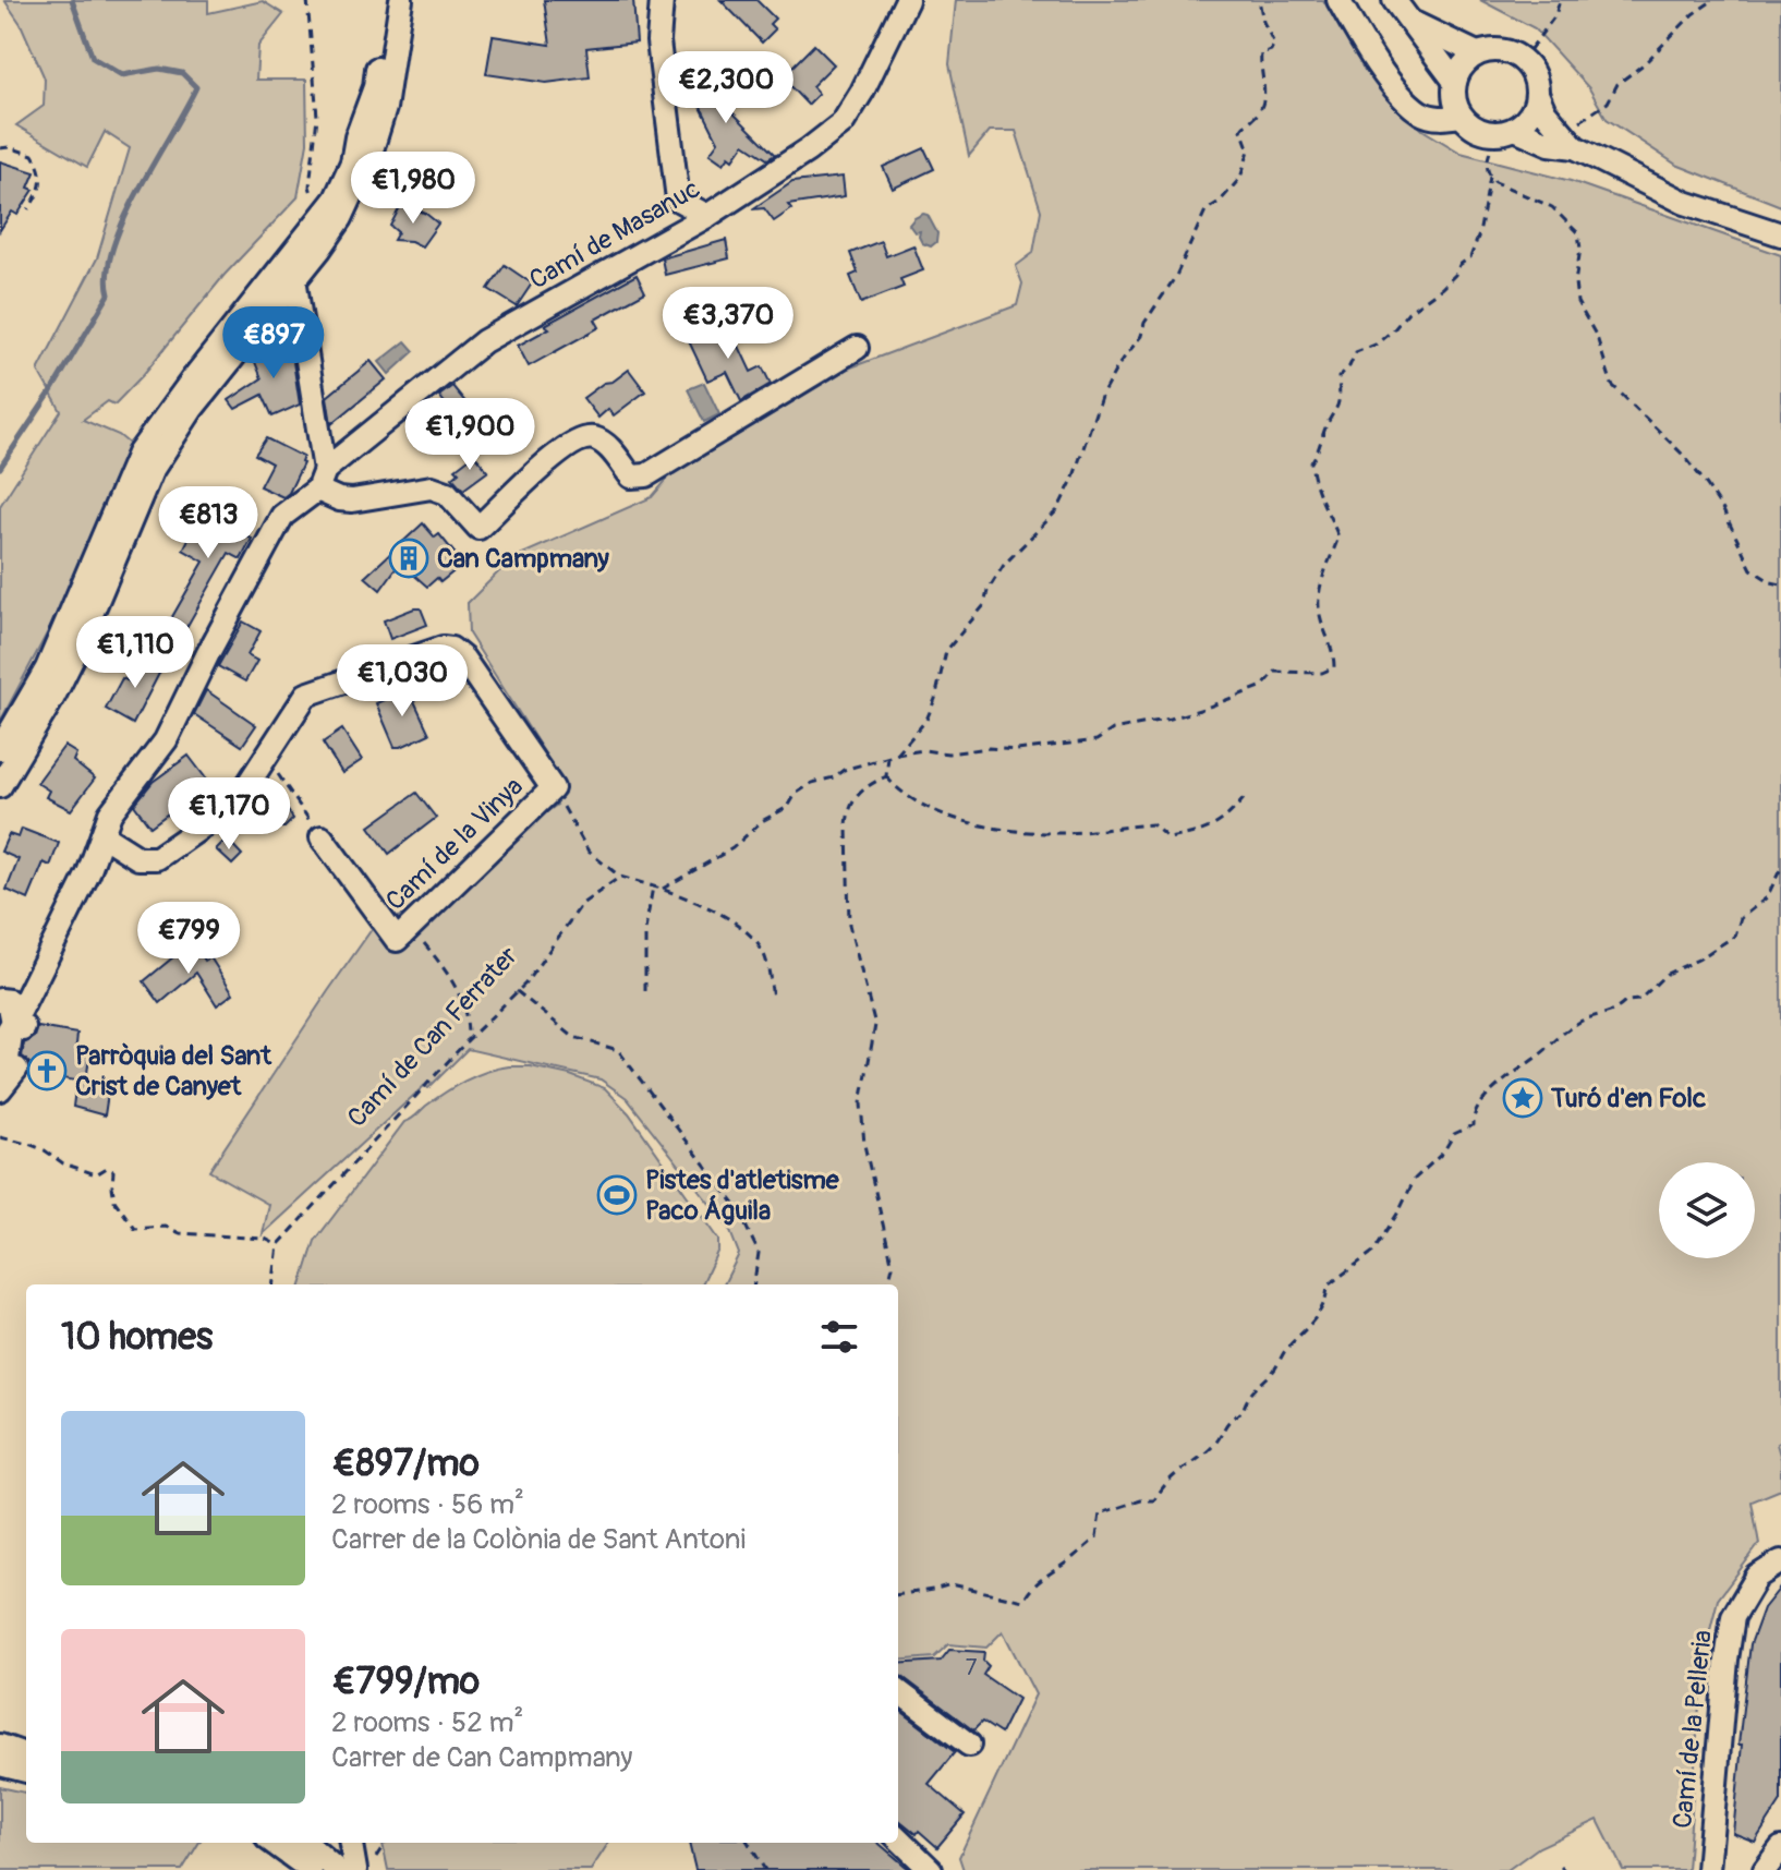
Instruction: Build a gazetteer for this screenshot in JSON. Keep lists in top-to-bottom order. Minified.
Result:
{"streets":{"street":["Camí de Masanuc","Camí de la Vinya","Camí de la Pelleria"],"path":["Camí de Can Ferrater"]},"places":{"building":["Can Campmany"],"church":["Parròquia del Sant Crist de Canyet"],"place":["Turó d'en Folc"],"sports":["Pistes d'atletisme Paco Águila"]},"house_numbers":["7"],"page":{"price":["€2,300","€1,980","€3,370","€897","€1,900","€813","€1,110","€1,030","€1,170","€799"],"heading":"10 homes","list":[{"name":"€897/mo","note":"2 rooms · 56 m² · Carrer de la Colònia de Sant Antoni"},{"name":"€799/mo","note":"2 rooms · 52 m² · Carrer de Can Campmany"}]}}
